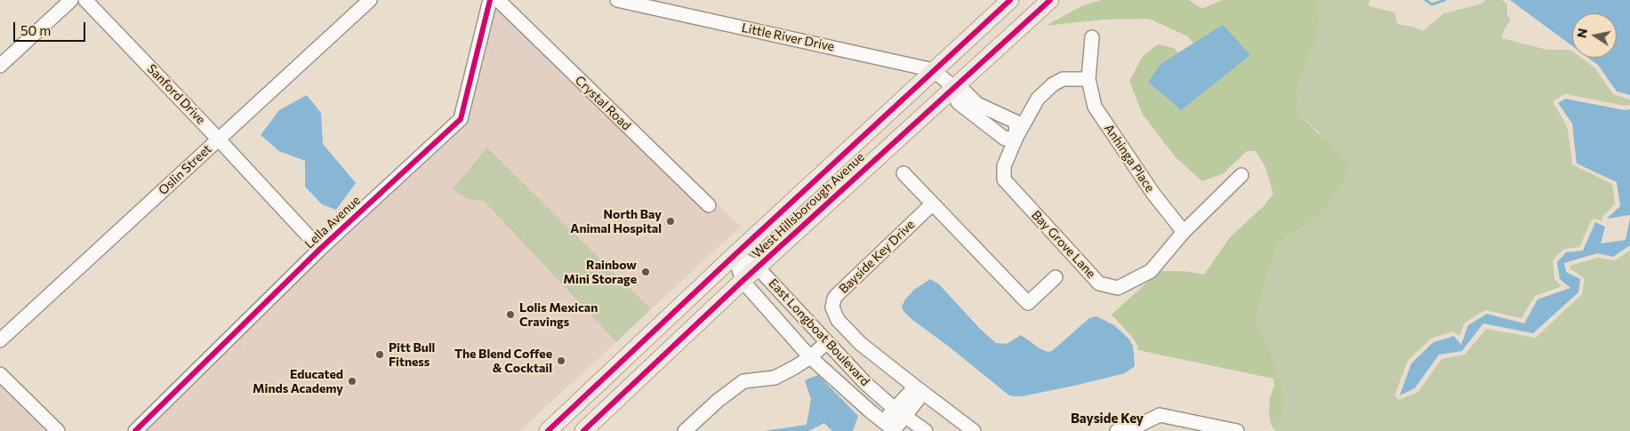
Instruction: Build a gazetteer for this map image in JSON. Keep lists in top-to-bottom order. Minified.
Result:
{"streets":{"main road":["West Hillsborough Avenue"],"street":["Little River Drive","Sanford Drive","Crystal Road","Anhinga Place","Oslin Street","Lella Avenue","Bay Grove Lane","Bayside Key Drive","East Longboat Boulevard"]},"crossings":[["Little River Drive","West Hillsborough Avenue"],["Sanford Drive","Oslin Street"],["Sanford Drive","Lella Avenue"],["Anhinga Place","Bay Grove Lane"],["West Hillsborough Avenue","East Longboat Boulevard"]],"districts":["Bayside Key"],"places":["North Bay Animal Hospital","Rainbow Mini Storage","Lolis Mexican Cravings","Pitt Bull Fitness","The Blend Coffee & Cocktail","Educated Minds Academy"],"scale_bar":"50 m","north":"left"}
